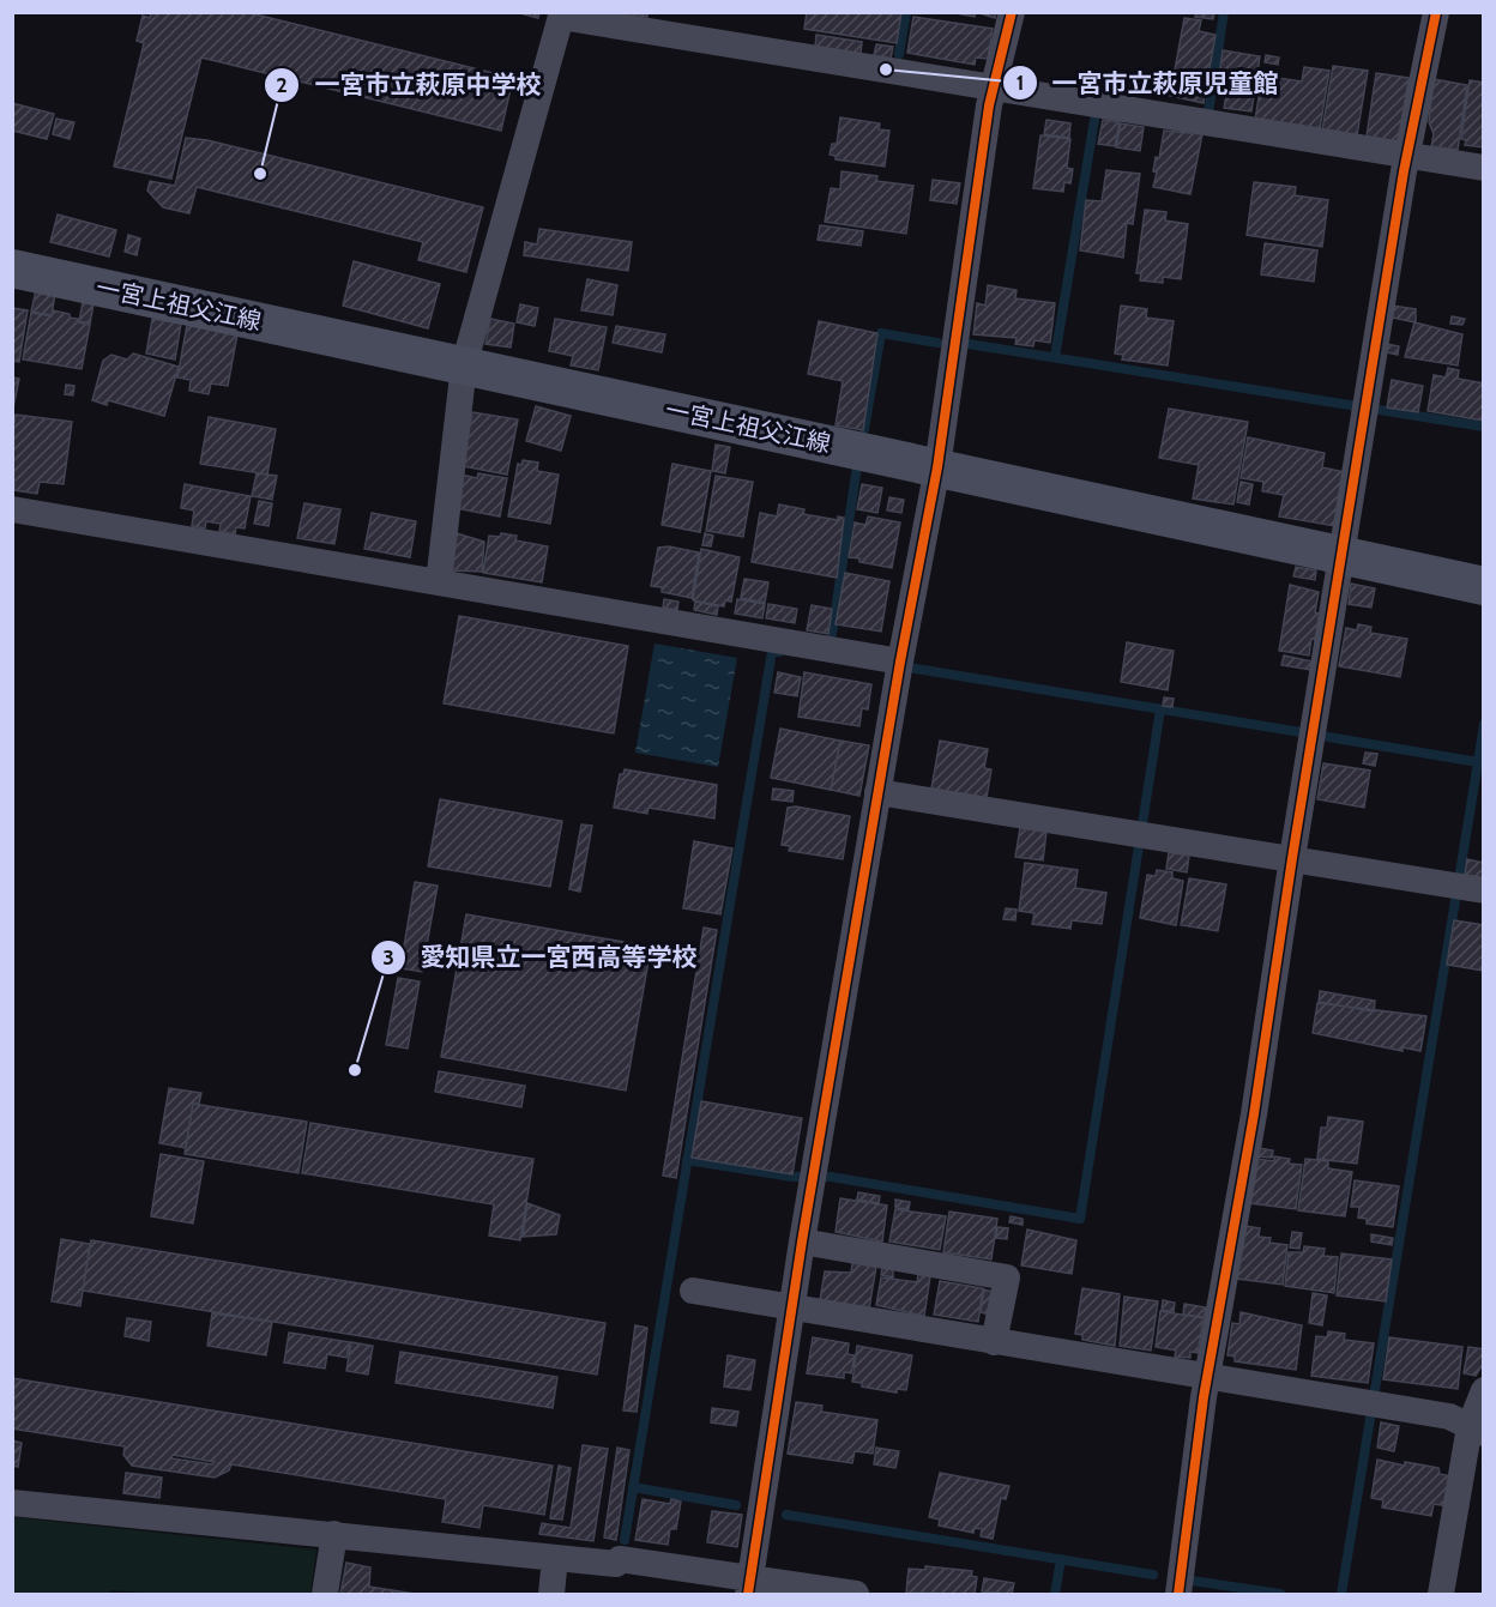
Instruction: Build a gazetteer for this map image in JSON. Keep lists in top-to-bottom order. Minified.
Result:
{"streets":{"main road":["一宮上祖父江線"]},"places":["一宮市立萩原児童館","一宮市立萩原中学校","愛知県立一宮西高等学校"]}
